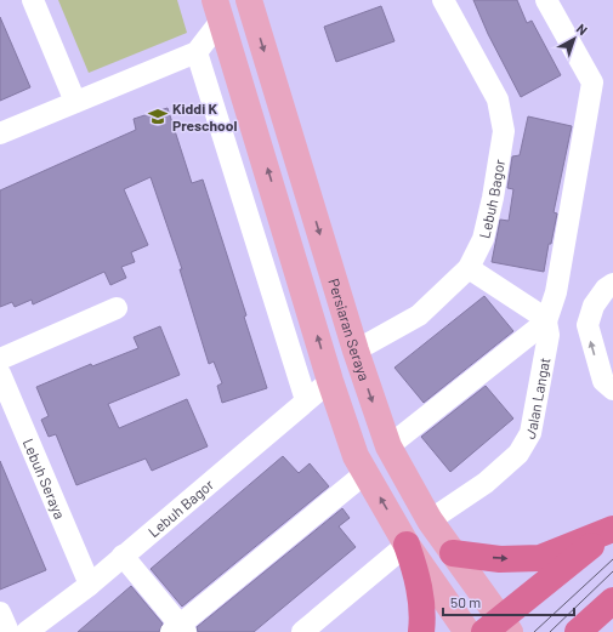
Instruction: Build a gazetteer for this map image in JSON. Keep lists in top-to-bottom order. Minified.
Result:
{"streets":{"main road":["Persiaran Seraya"],"street":["Lebuh Bagor","Jalan Langat","Lebuh Seraya"]},"crossings":[["Lebuh Bagor","Persiaran Seraya"],["Lebuh Bagor","Lebuh Seraya"],["Persiaran Seraya","Jalan Langat"]],"places":{"school or university":["Kiddi K Preschool"]},"scale_bar":"50 m","north":"top right"}
